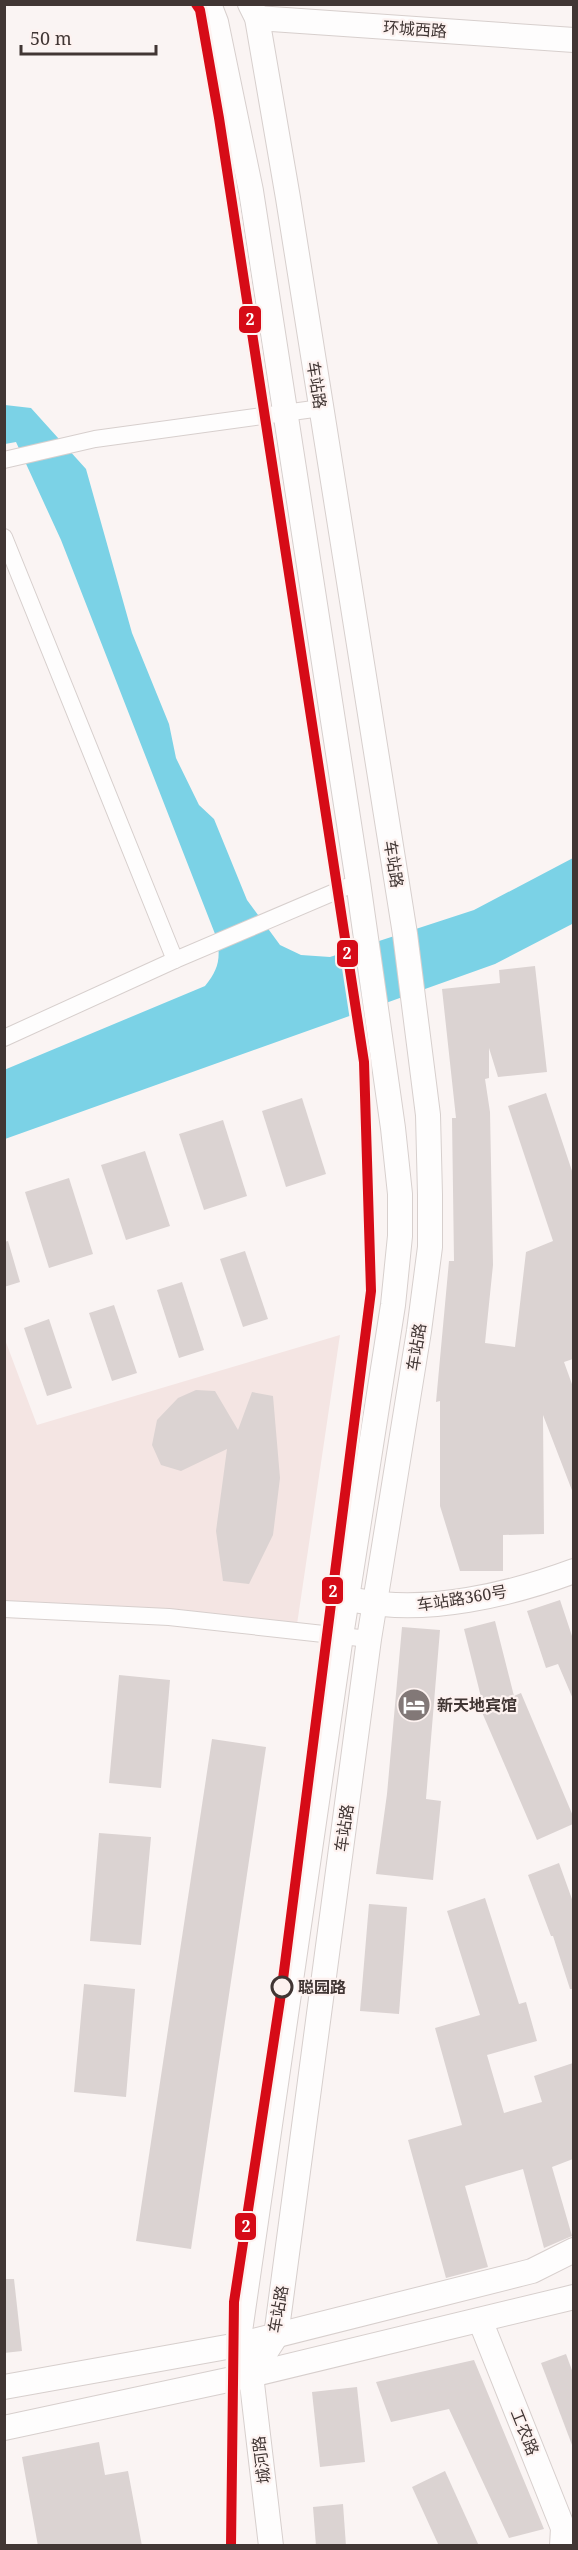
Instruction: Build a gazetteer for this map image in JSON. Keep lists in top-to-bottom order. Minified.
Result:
{"streets":{"main road":["环城西路","车站路","车站路360号","工农路","城河路"]},"crossings":[["环城西路","车站路"],["车站路","车站路360号"],["车站路","城河路"]],"places":{"hotel":["新天地宾馆"],"other":["聪园路"]},"lines":["transit line 2"],"scale_bar":"50 m"}
